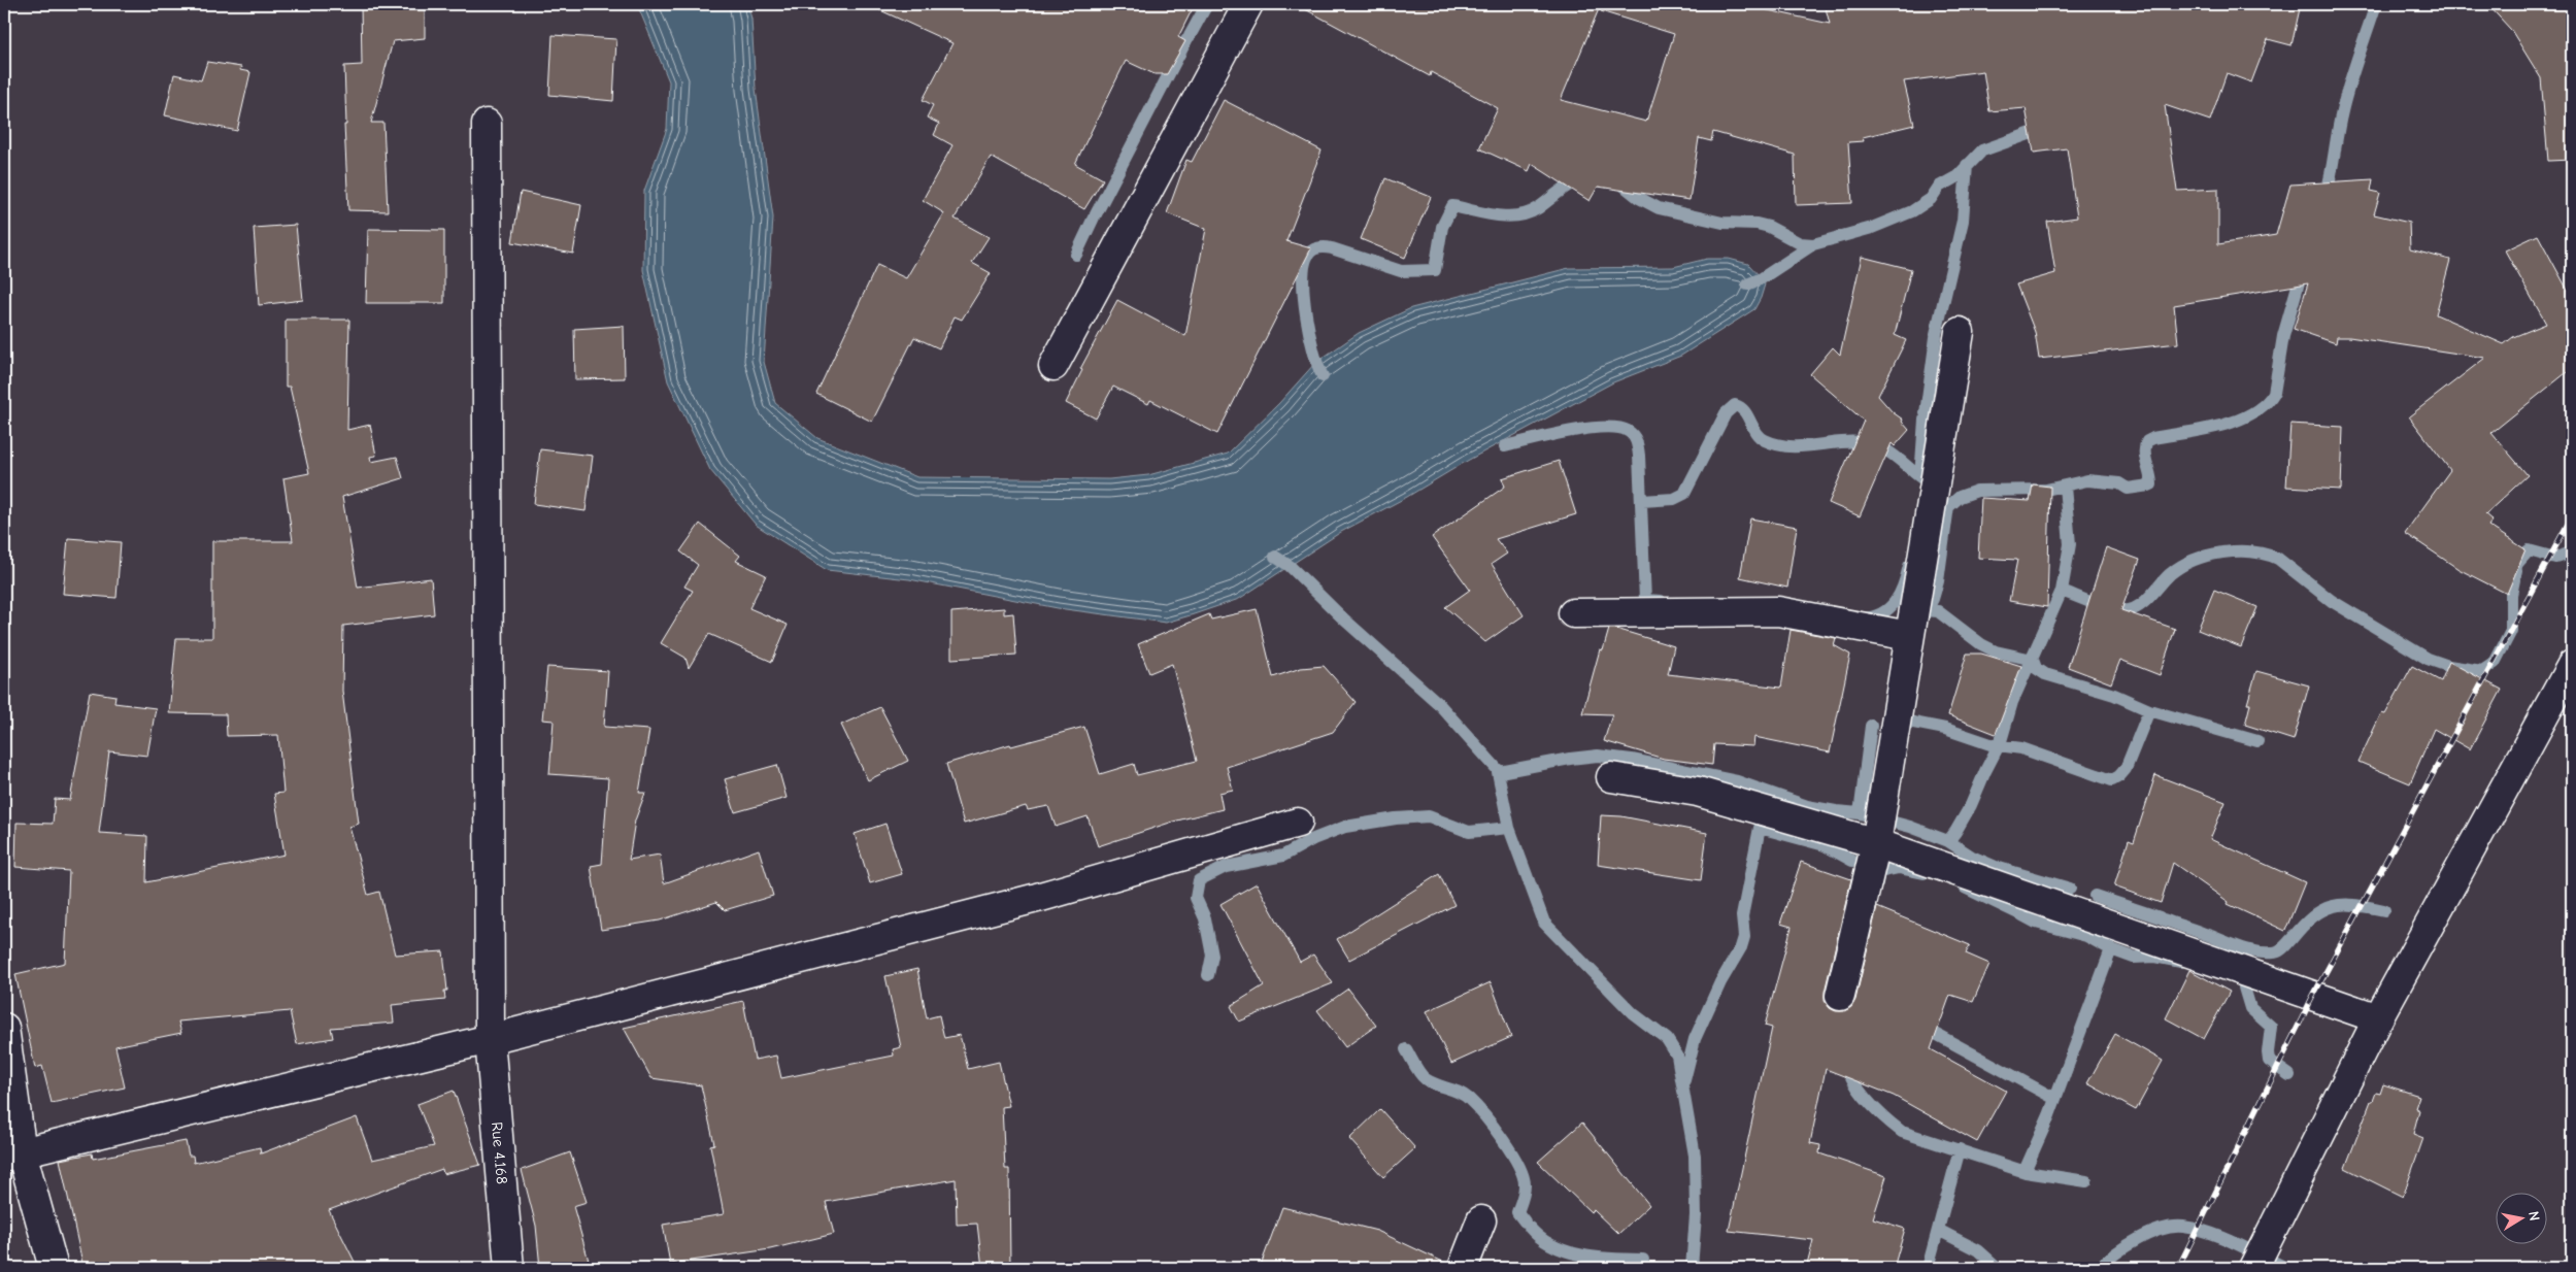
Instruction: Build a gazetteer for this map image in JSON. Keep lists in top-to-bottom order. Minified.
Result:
{"streets":{"street":["Rue 4.168"]},"north":"right"}
